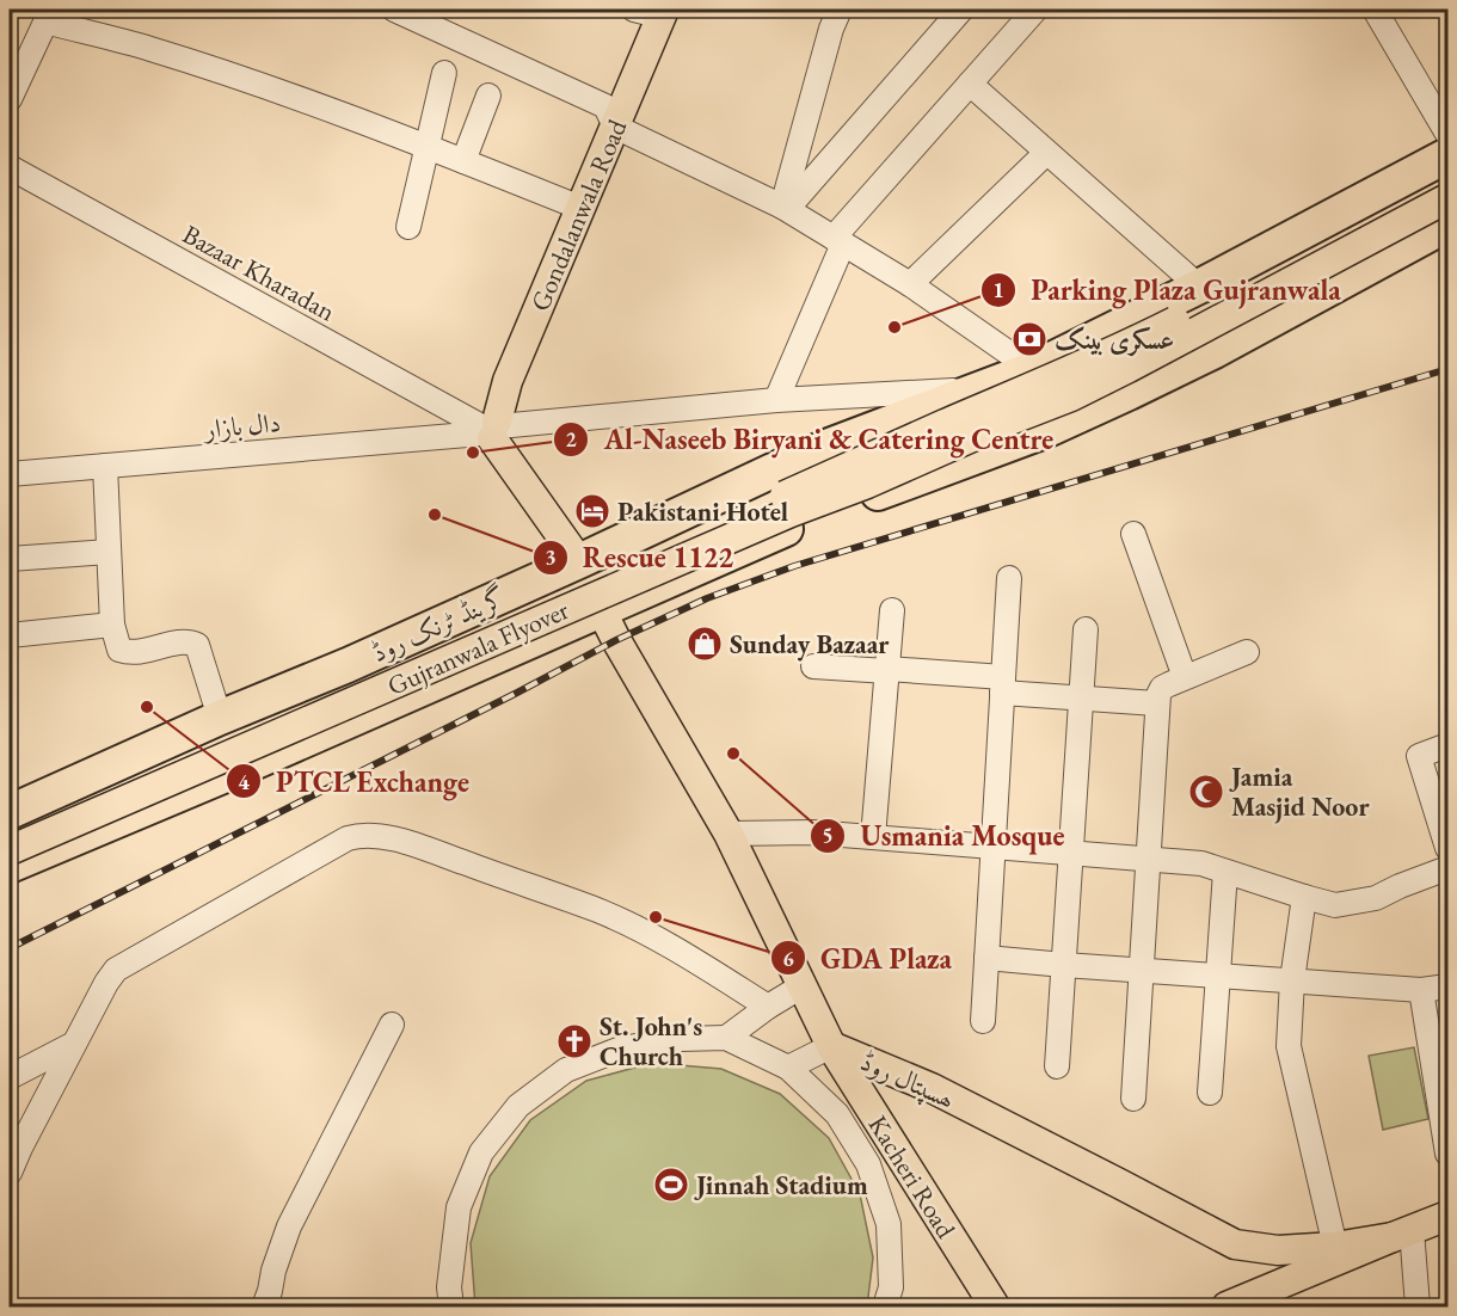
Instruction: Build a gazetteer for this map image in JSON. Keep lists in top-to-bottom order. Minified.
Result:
{"streets":{"highway":["گرینڈ ٹرنک روڈ"],"main road":["Gondalanwala Road","Gujranwala Flyover","ھسپتال روڈ","Kacheri Road"],"street":["Bazaar Kharadan","دال بازار"]},"crossings":[["Gondalanwala Road","Bazaar Kharadan"],["Gondalanwala Road","دال بازار"],["Bazaar Kharadan","دال بازار"],["دال بازار","گرینڈ ٹرنک روڈ"],["گرینڈ ٹرنک روڈ","ھسپتال روڈ"],["ھسپتال روڈ","Kacheri Road"]],"places":{"other":["Parking Plaza Gujranwala","Al-Naseeb Biryani & Catering Centre","Rescue 1122","PTCL Exchange","Usmania Mosque","GDA Plaza"],"bank":["عسکری بینک"],"hotel":["Pakistani Hotel"],"shop":["Sunday Bazaar"],"mosque":["Jamia Masjid Noor"],"church":["St. John's Church"],"sports":["Jinnah Stadium"]}}
